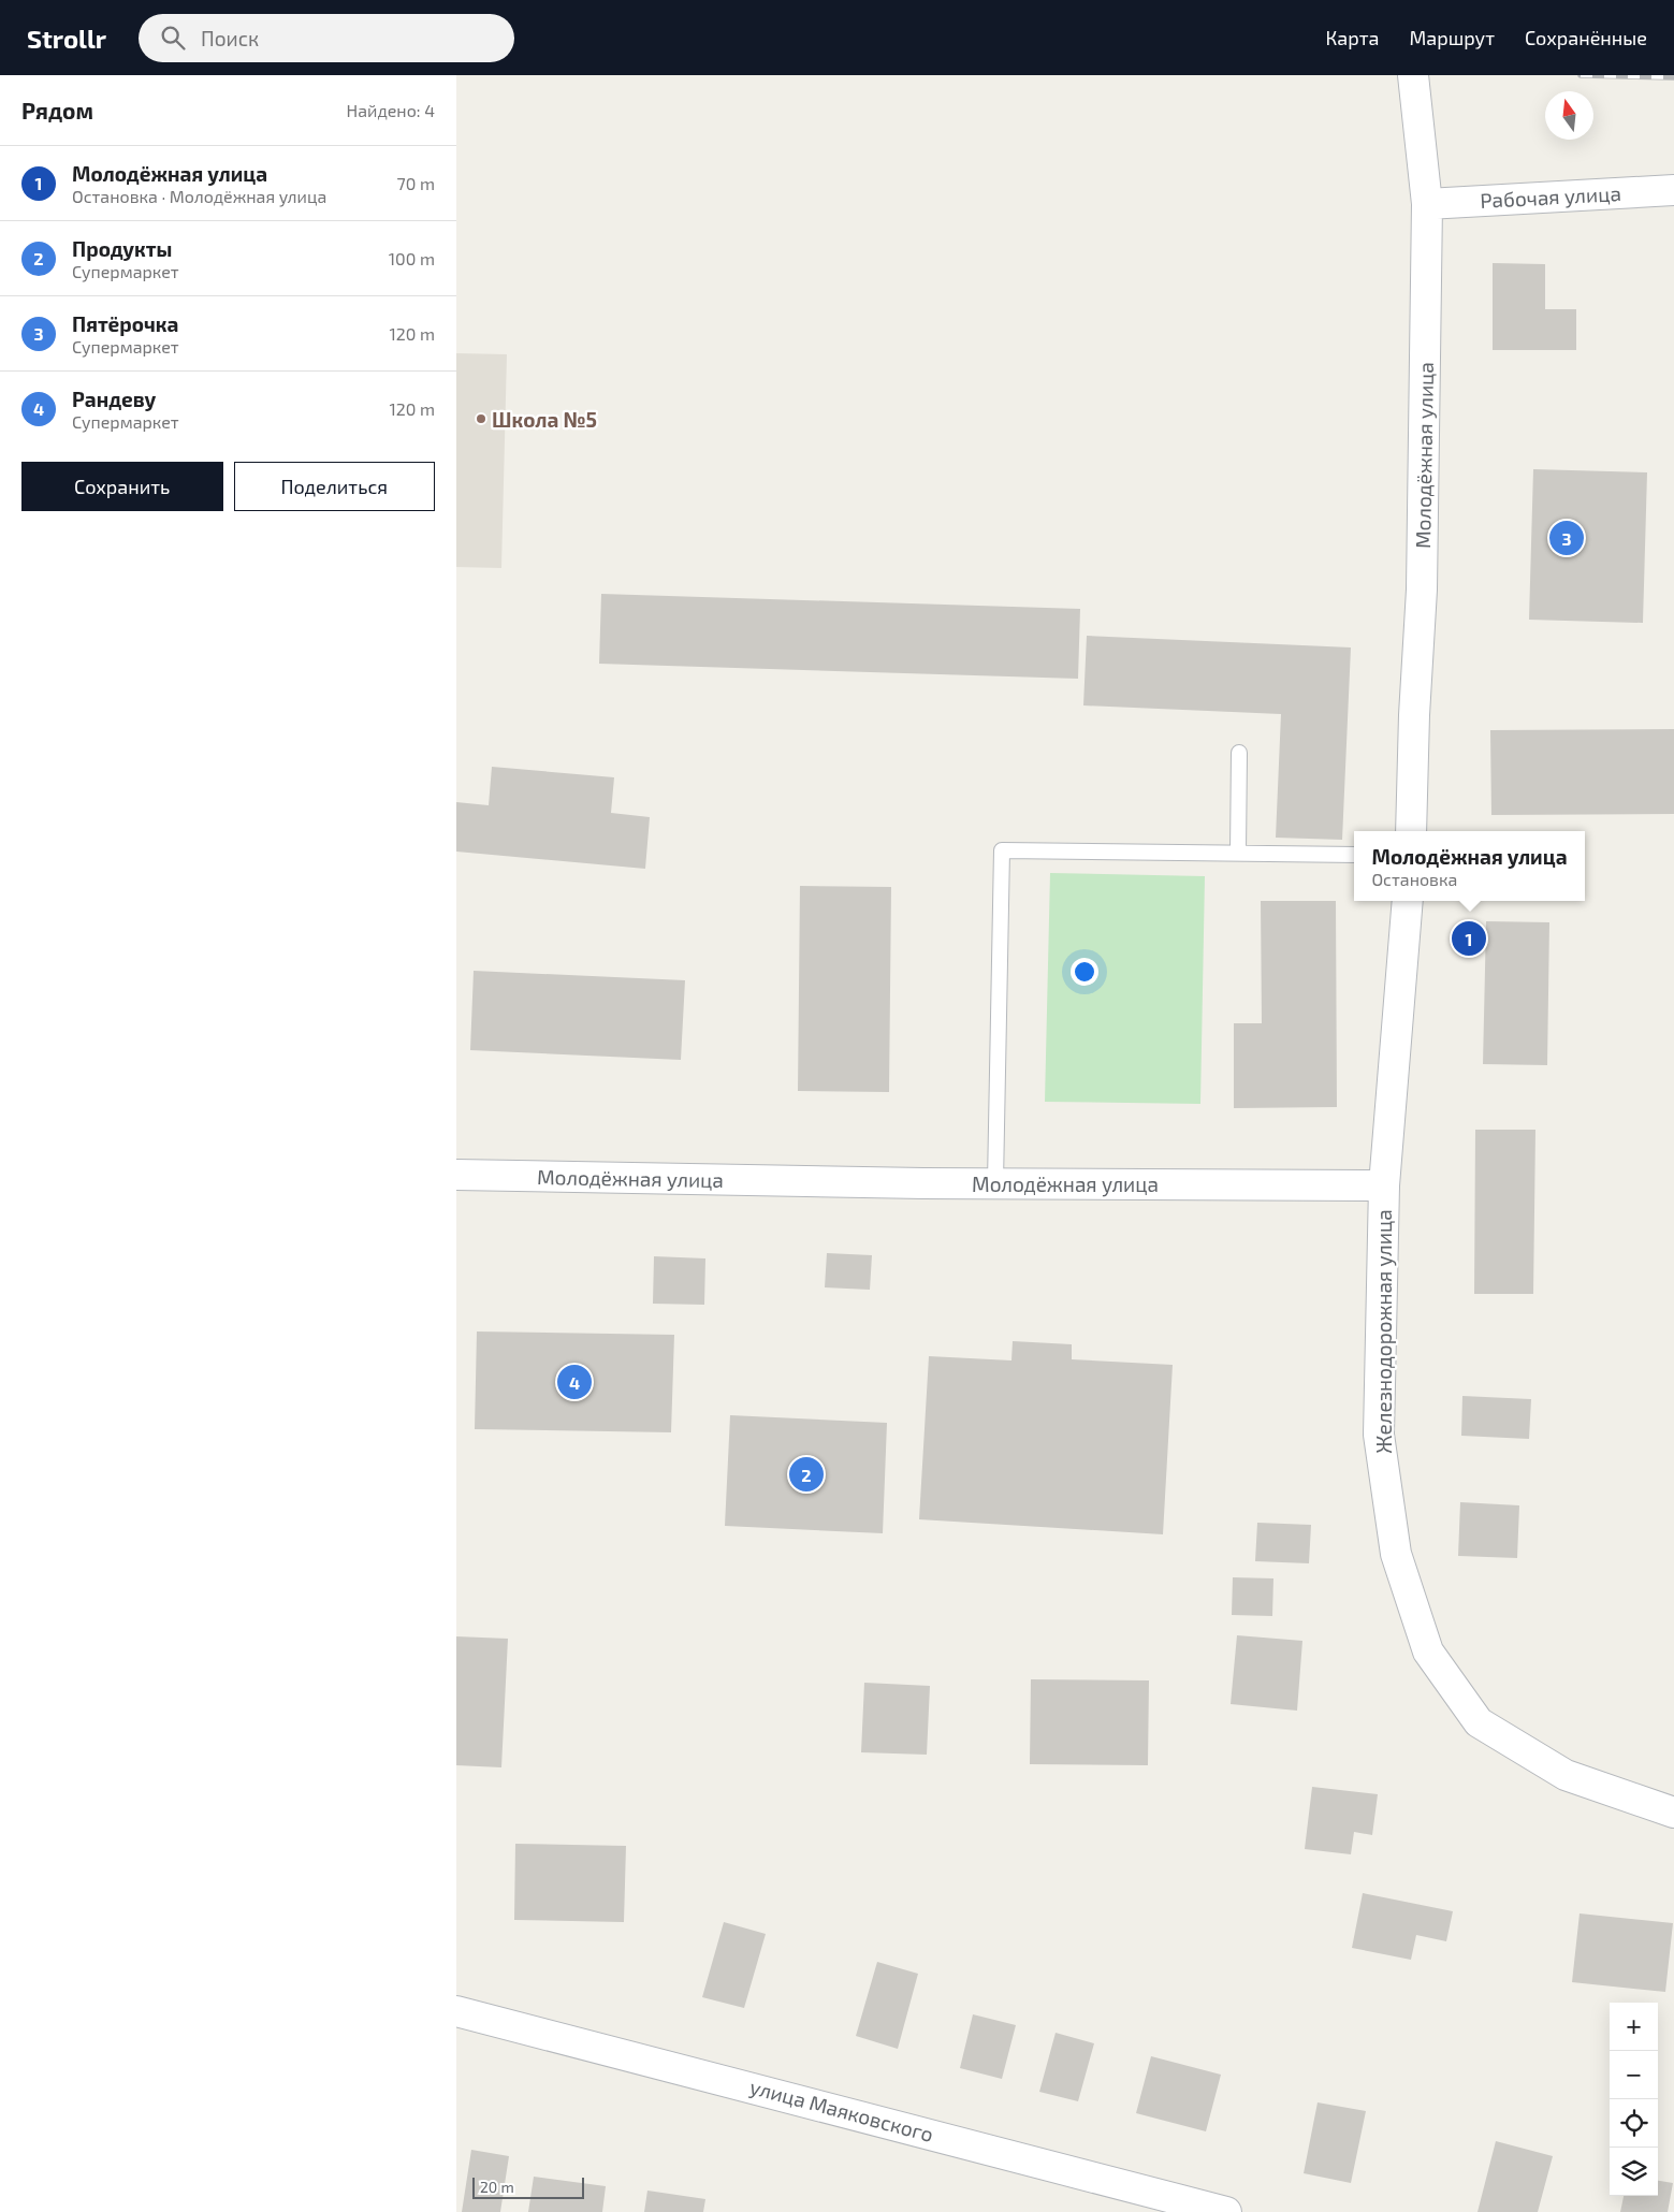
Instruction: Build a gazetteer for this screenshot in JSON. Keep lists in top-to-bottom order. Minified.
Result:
{"streets":{"street":["Рабочая улица","Молодёжная улица","Железнодорожная улица","улица Маяковского"]},"crossings":[["Рабочая улица","Молодёжная улица"],["Молодёжная улица","Железнодорожная улица"]],"places":["Школа №5"],"scale_bar":"20 m","north":"top","page":{"header":"Strollr","search":"Поиск","nav":["Карта","Маршрут","Сохранённые"],"heading":["Рядом","Найдено: 4"],"list":[{"mark":"1","name":"Молодёжная улица","note":"Остановка · Молодёжная улица","value":"70 m"},{"mark":"2","name":"Продукты","note":"Супермаркет","value":"100 m"},{"mark":"3","name":"Пятёрочка","note":"Супермаркет","value":"120 m"},{"mark":"4","name":"Рандеву","note":"Супермаркет","value":"120 m"}],"buttons":["Сохранить","Поделиться"],"pins":["3","1","4","2"],"popup":["Молодёжная улица","Остановка"],"map_buttons":["+","−"],"scale":"20 m"}}
